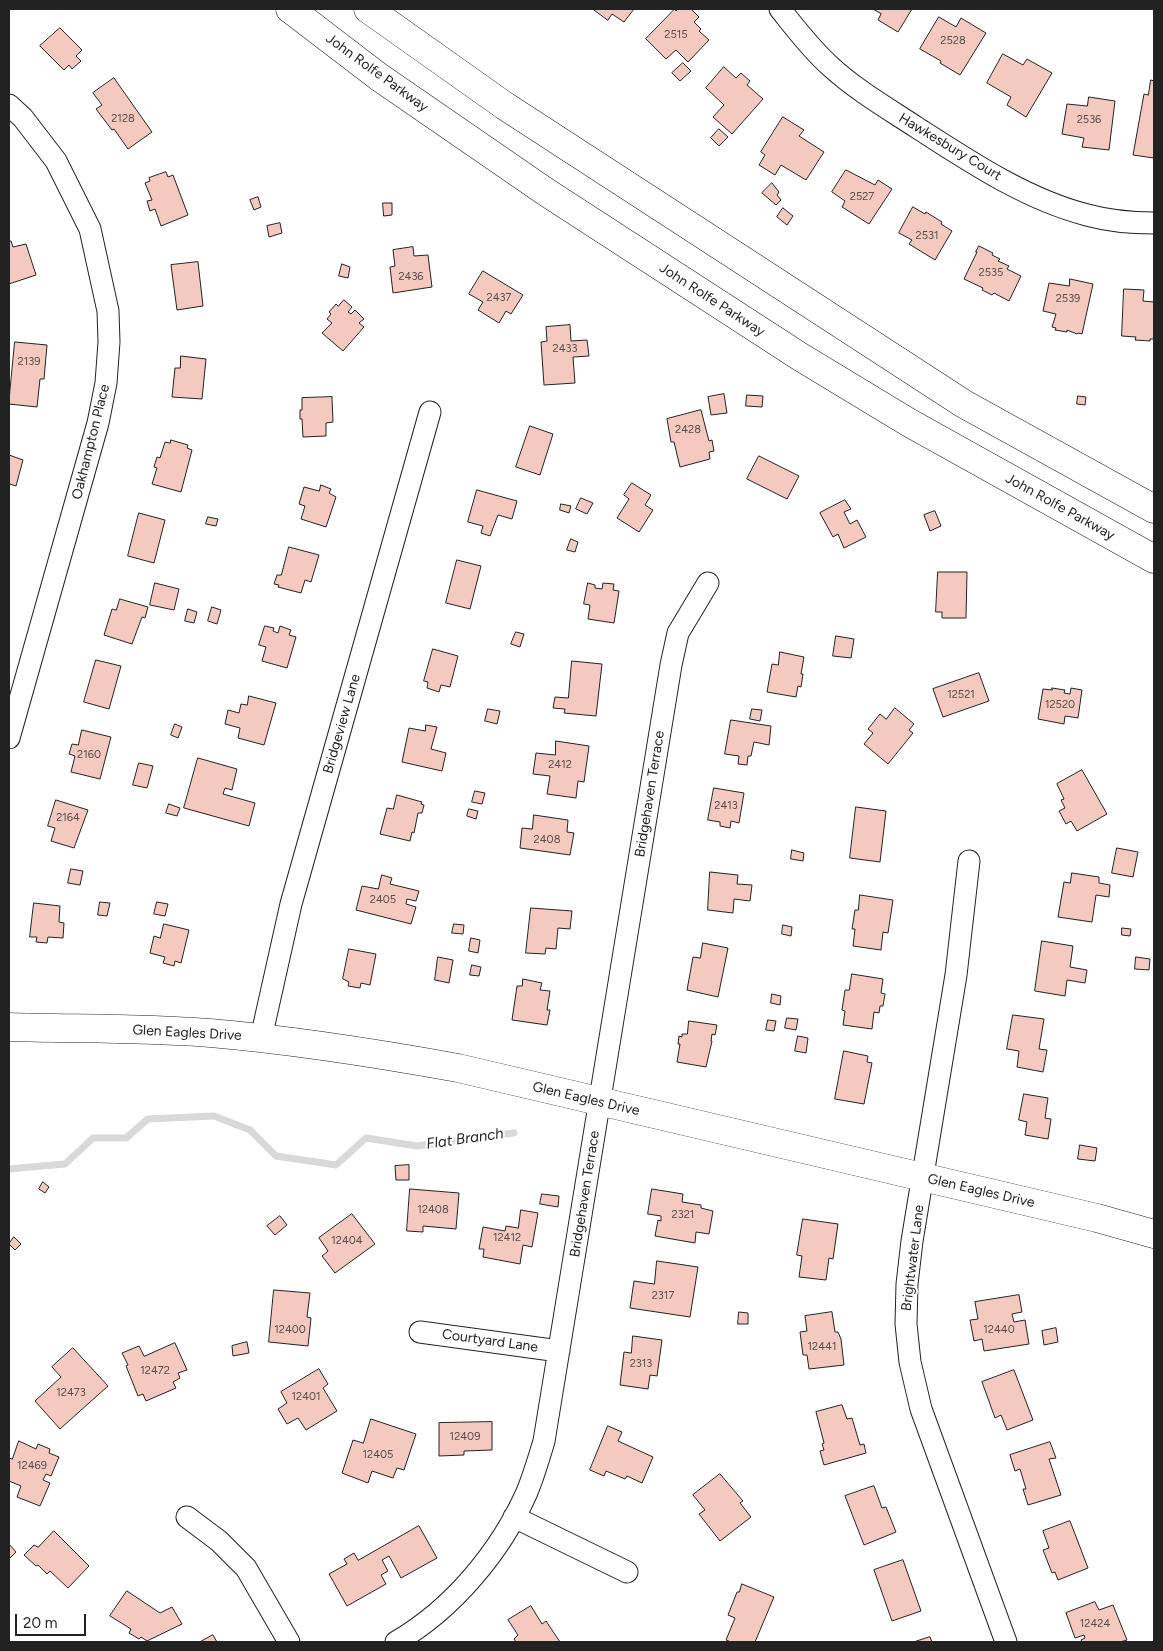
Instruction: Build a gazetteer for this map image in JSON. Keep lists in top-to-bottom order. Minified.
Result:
{"streets":{"main road":["John Rolfe Parkway","Glen Eagles Drive"],"street":["Hawkesbury Court","Oakhampton Place","Bridgeview Lane","Bridgehaven Terrace","Brightwater Lane","Courtyard Lane"]},"crossings":[["Bridgeview Lane","Glen Eagles Drive"],["Bridgehaven Terrace","Glen Eagles Drive"],["Bridgehaven Terrace","Courtyard Lane"],["Glen Eagles Drive","Brightwater Lane"]],"water":["Flat Branch"],"house_numbers":["2515","2528","2128","2536","2527","2531","2535","2436","2437","2539","2433","2139","2428","12521","12520","2160","2412","2413","2164","2408","2405","12408","2321","12412","12404","2317","12400","12440","12441","2313","12472","12473","12401","12409","12405","12469","12424"],"scale_bar":"20 m"}
